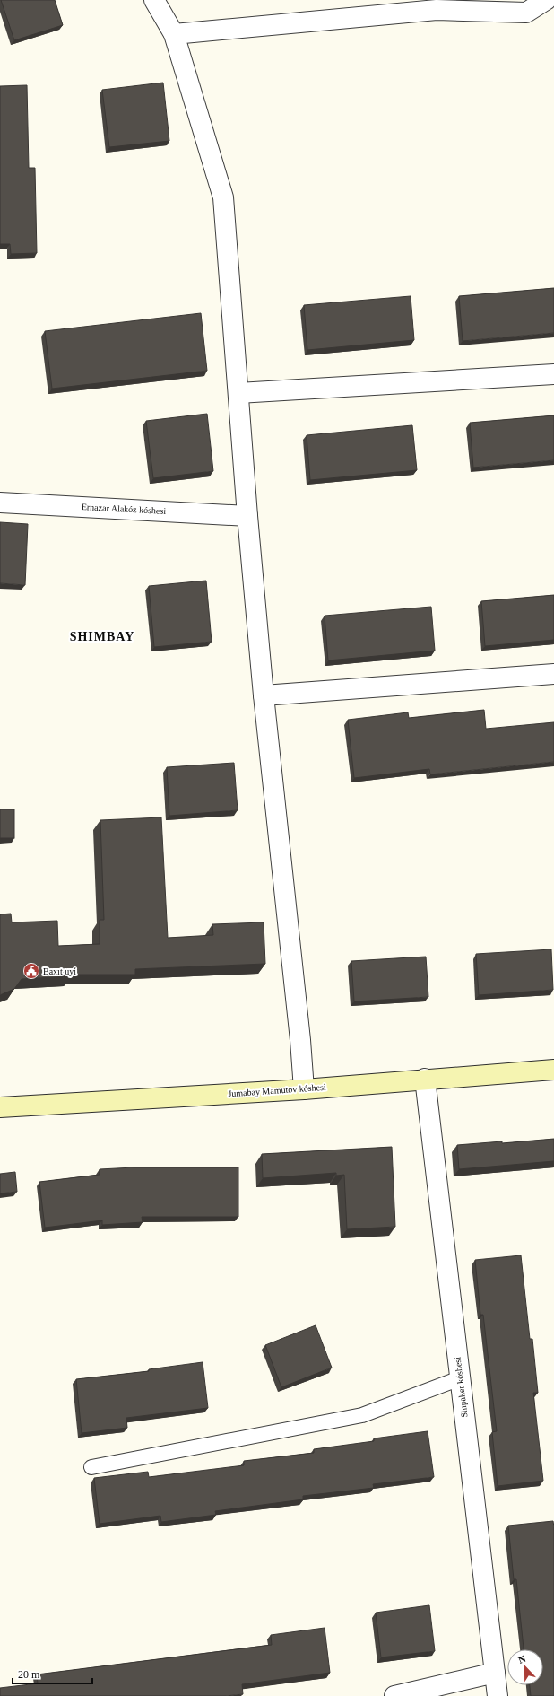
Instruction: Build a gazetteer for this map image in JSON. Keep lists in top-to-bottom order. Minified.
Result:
{"streets":{"street":["Ernazar Alakóz kóshesi","Jumabay Mamutov kóshesi","Shıpaker kóshesi"]},"crossings":[["Jumabay Mamutov kóshesi","Shıpaker kóshesi"]],"districts":["SHIMBAY"],"places":{"public building":["Baxıt uyi"]},"scale_bar":"20 m","north":"top"}
